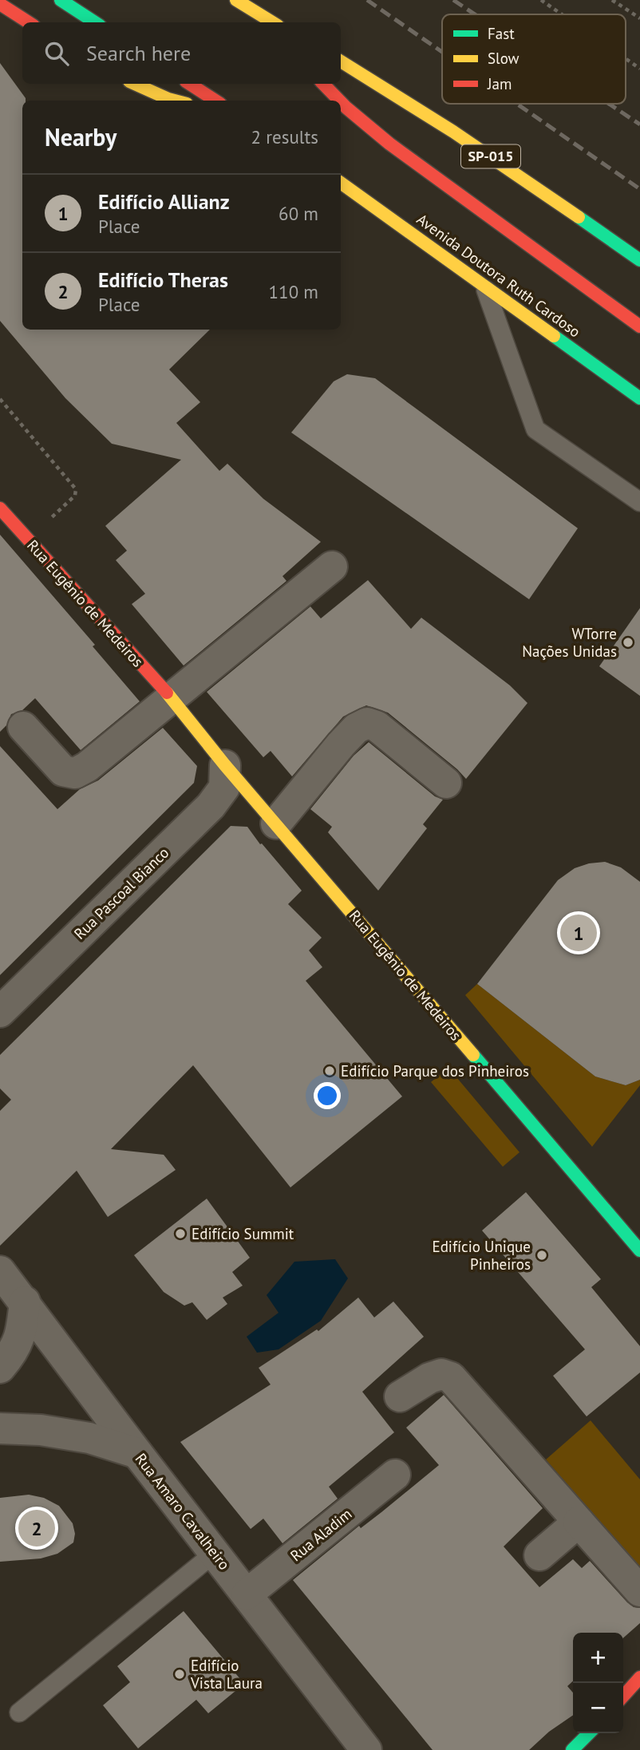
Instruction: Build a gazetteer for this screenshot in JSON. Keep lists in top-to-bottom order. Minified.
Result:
{"streets":{"main road":["SP-015","Avenida Doutora Ruth Cardoso","Rua Eugênio de Medeiros"],"street":["Rua Pascoal Bianco","Rua Amaro Cavalheiro","Rua Aladim"]},"crossings":[["Rua Eugênio de Medeiros","Rua Pascoal Bianco"],["Rua Amaro Cavalheiro","Rua Aladim"]],"places":["WTorre Nações Unidas","Edifício Parque dos Pinheiros","Edifício Summit","Edifício Unique Pinheiros","Edifício Vista Laura"],"legend":["Fast","Slow","Jam"],"page":{"search":"Search here","heading":["Nearby","2 results"],"list":[{"mark":"1","name":"Edifício Allianz","note":"Place","value":"60 m"},{"mark":"2","name":"Edifício Theras","note":"Place","value":"110 m"}],"pins":["1","2"],"map_buttons":["+","−"]}}
